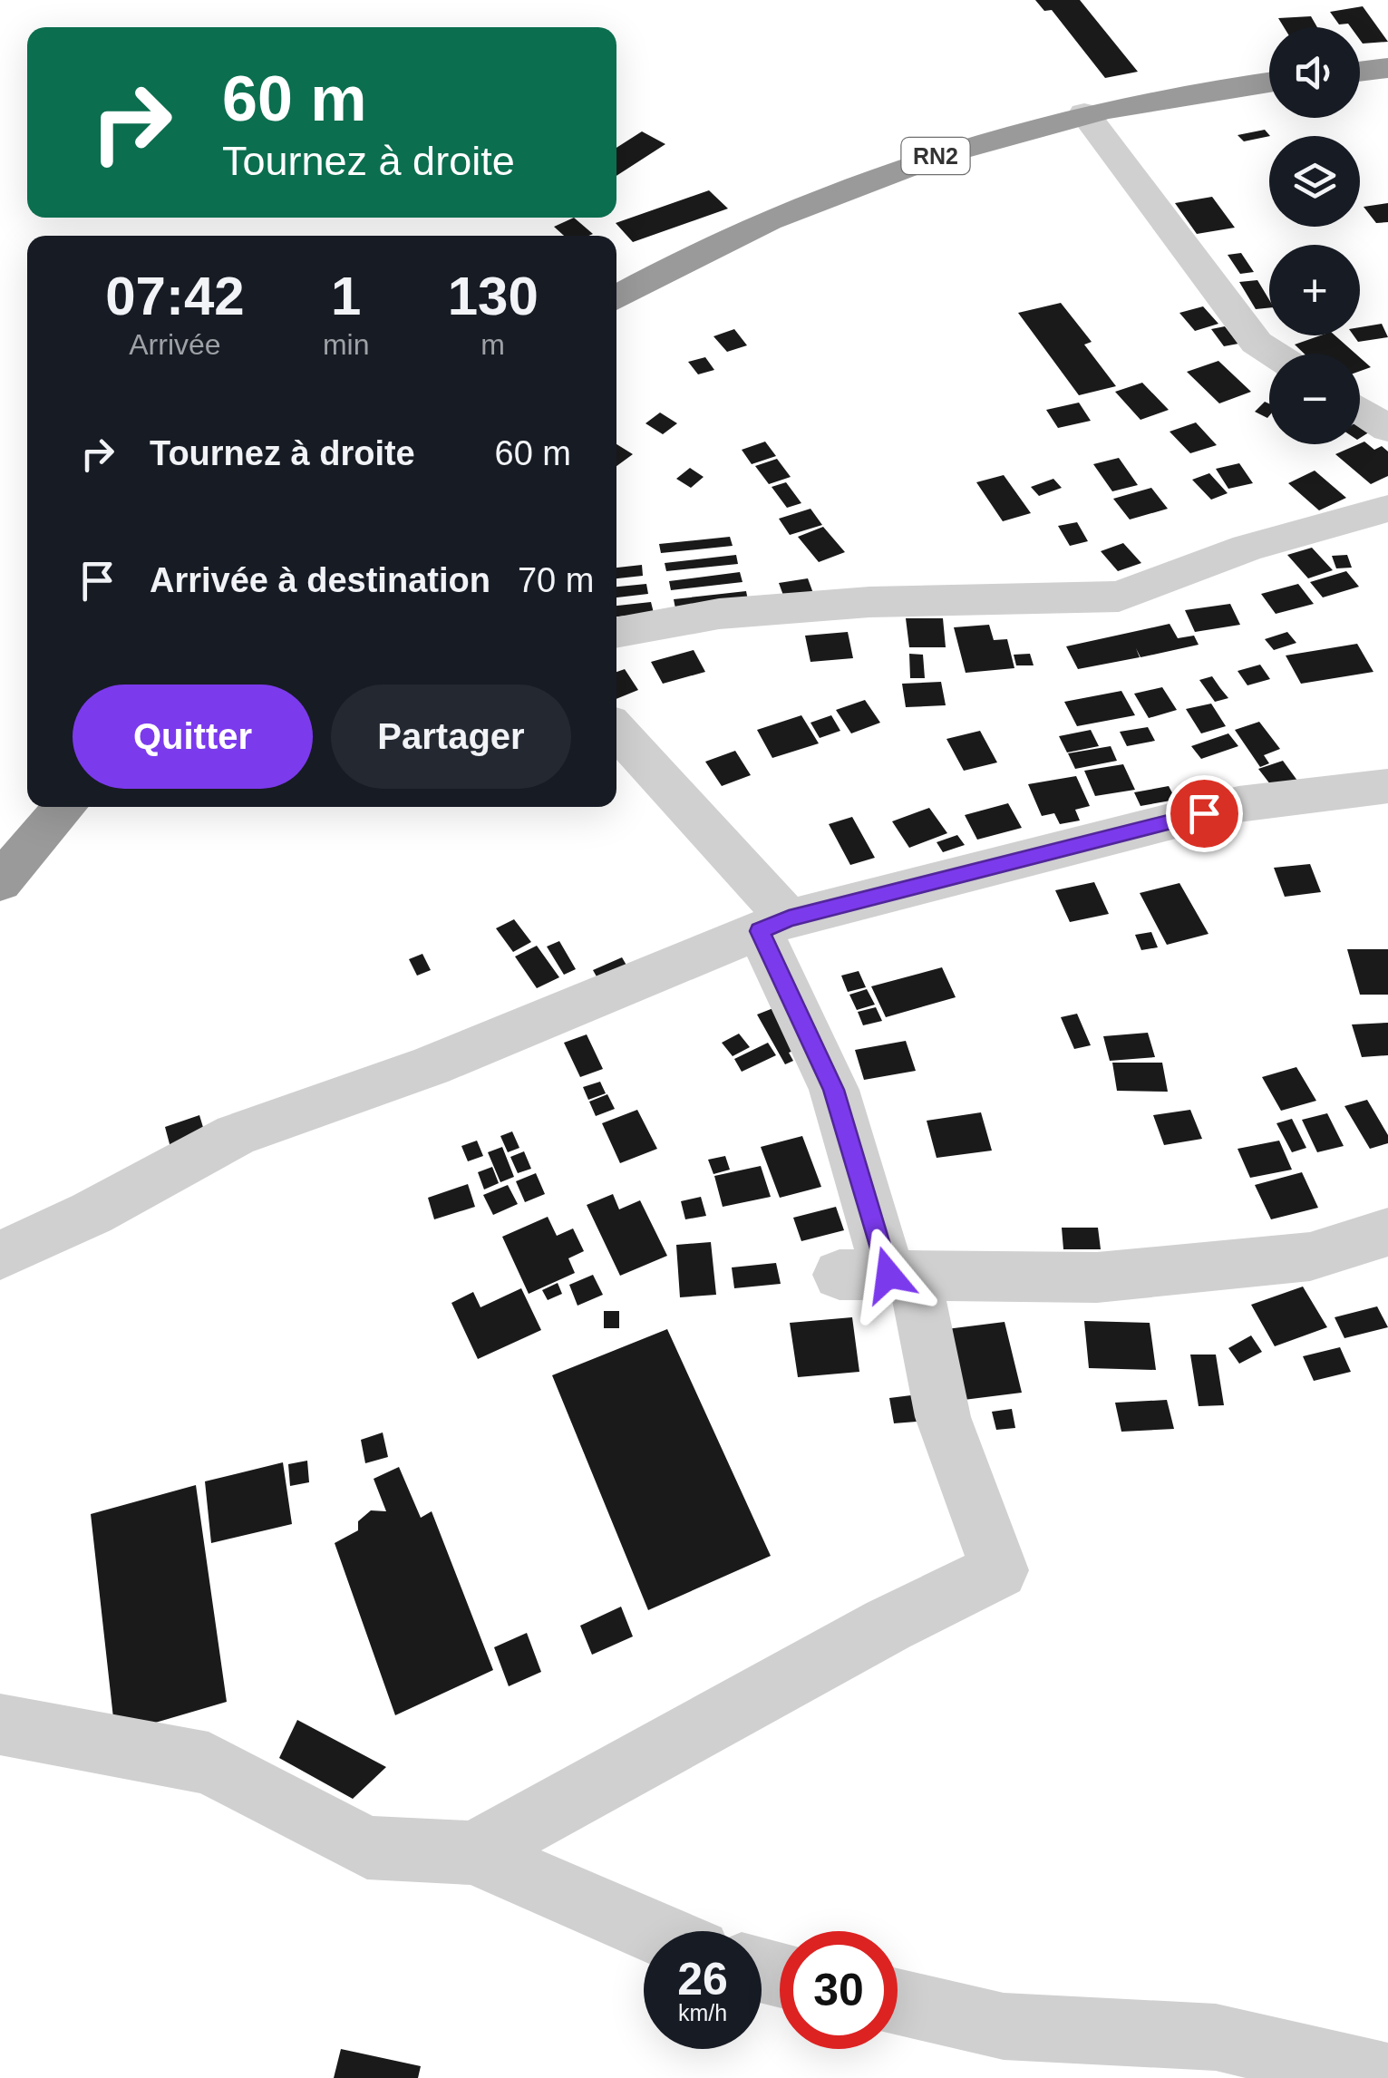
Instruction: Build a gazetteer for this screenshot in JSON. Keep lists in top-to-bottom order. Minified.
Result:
{"streets":{"highway":["RN2"]},"page":{"map_buttons":["+","−"],"turn":["60 m","Tournez à droite"],"eta":["07:42","Arrivée","1","min","130","m"],"list":[{"name":"Tournez à droite","value":"60 m"},{"name":"Arrivée à destination","value":"70 m"}],"buttons":["Quitter","Partager"],"speed":"26 km/h","limit":"30"}}
